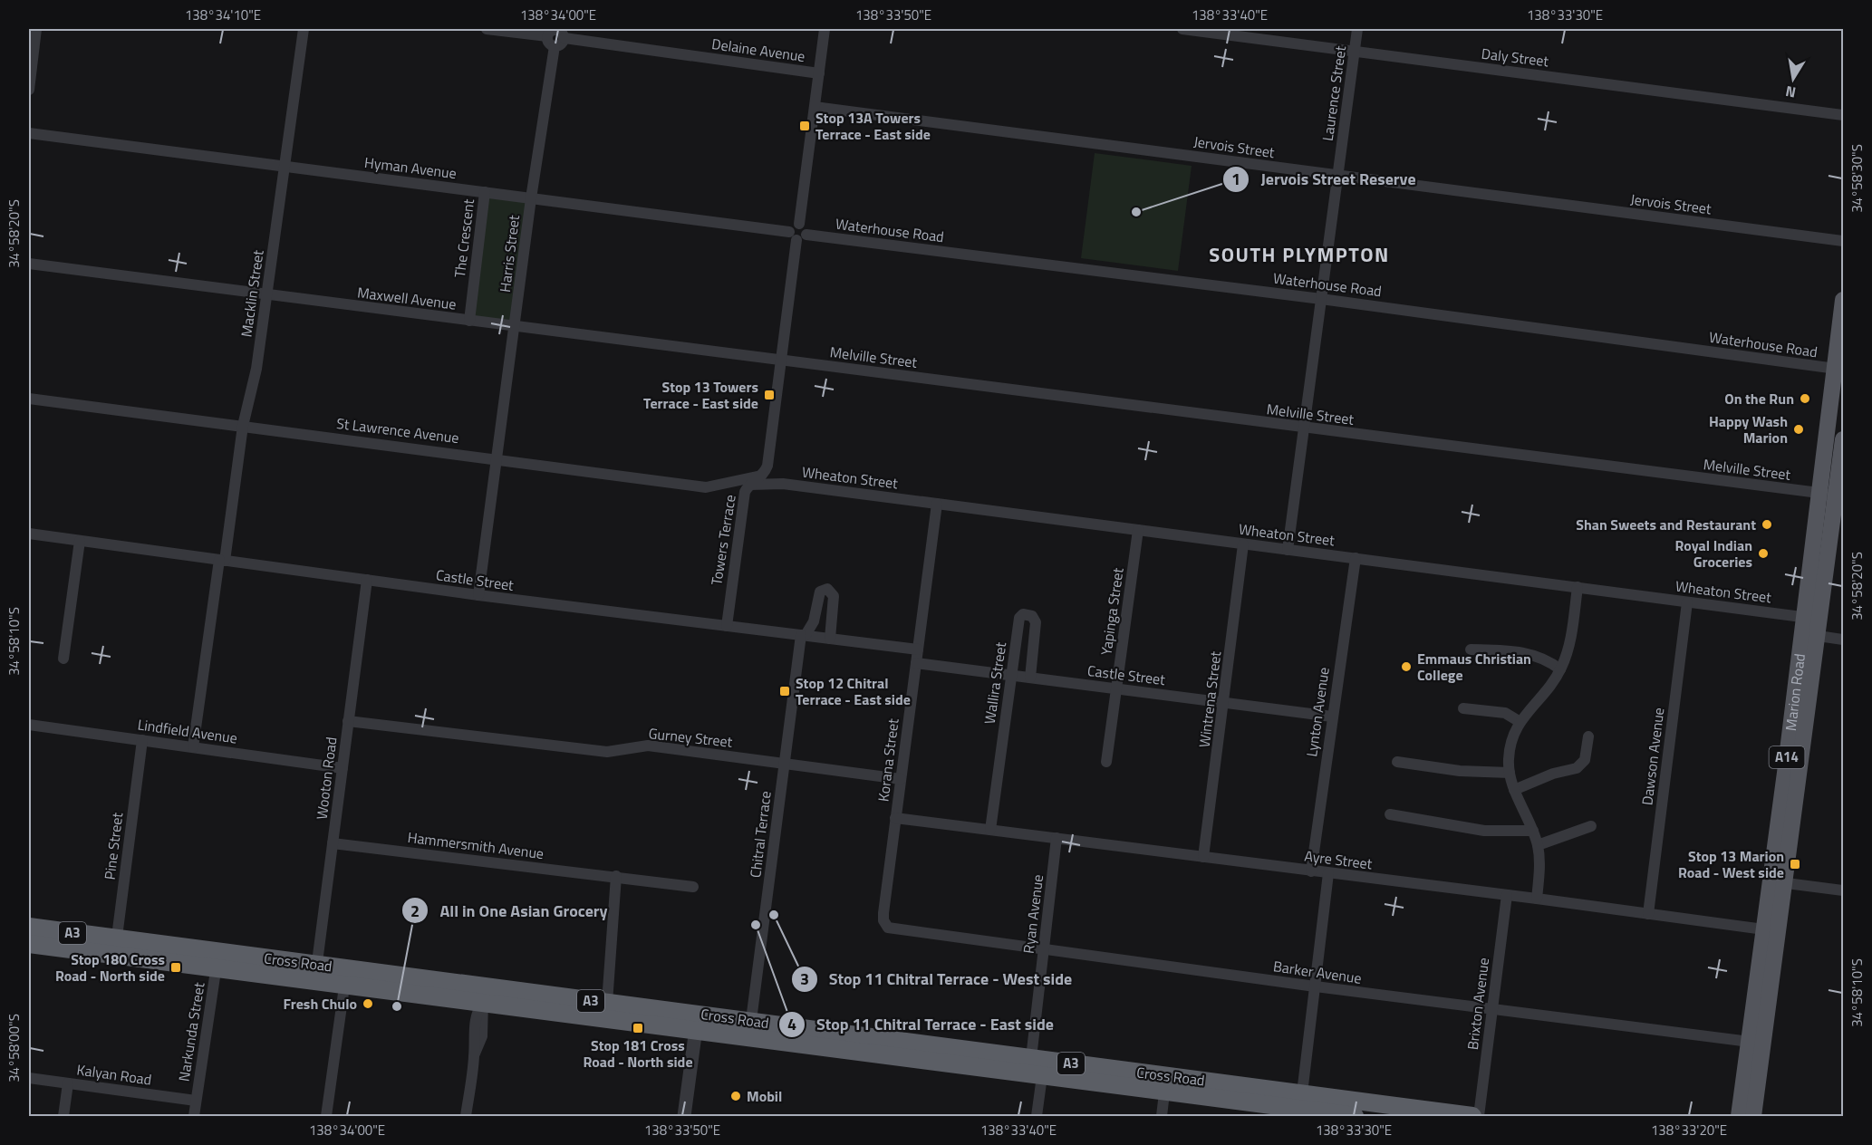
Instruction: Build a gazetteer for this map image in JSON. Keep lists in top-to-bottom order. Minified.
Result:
{"streets":{"highway":["A3","Cross Road"],"main road":["Marion Road","A14"],"street":["Delaine Avenue","Daly Street","Laurence Street","Jervois Street","Hyman Avenue","Waterhouse Road","The Crescent","Harris Street","Macklin Street","Maxwell Avenue","Melville Street","St Lawrence Avenue","Wheaton Street","Towers Terrace","Castle Street","Yapinga Street","Wallira Street","Wintrena Street","Lynton Avenue","Lindfield Avenue","Gurney Street","Dawson Avenue","Korana Street","Wooton Road","Chitral Terrace","Hammersmith Avenue","Pine Street","Ayre Street","Ryan Avenue","Barker Avenue","Brixton Avenue","Narkunda Street","Kalyan Road"]},"crossings":[["Delaine Avenue","Harris Street"],["Daly Street","Laurence Street"],["Laurence Street","Jervois Street"],["Laurence Street","Waterhouse Road"],["Laurence Street","Melville Street"],["Laurence Street","Wheaton Street"],["Hyman Avenue","Waterhouse Road"],["Hyman Avenue","The Crescent"],["Hyman Avenue","Harris Street"],["Hyman Avenue","Macklin Street"],["Waterhouse Road","Marion Road"],["The Crescent","Maxwell Avenue"],["Harris Street","Maxwell Avenue"],["Harris Street","St Lawrence Avenue"],["Harris Street","Castle Street"],["Macklin Street","Maxwell Avenue"],["Macklin Street","St Lawrence Avenue"],["Macklin Street","Castle Street"],["Macklin Street","Lindfield Avenue"],["Maxwell Avenue","Melville Street"],["Melville Street","Marion Road"],["St Lawrence Avenue","Towers Terrace"],["Wheaton Street","Towers Terrace"],["Wheaton Street","Yapinga Street"],["Wheaton Street","Marion Road"],["Wheaton Street","Wintrena Street"],["Wheaton Street","Lynton Avenue"],["Wheaton Street","Dawson Avenue"],["Wheaton Street","Korana Street"],["Towers Terrace","Castle Street"],["Castle Street","Yapinga Street"],["Castle Street","Wallira Street"],["Castle Street","Wintrena Street"],["Castle Street","Lynton Avenue"],["Castle Street","Korana Street"],["Castle Street","Wooton Road"],["Castle Street","Chitral Terrace"],["Wallira Street","Ayre Street"],["Marion Road","Ayre Street"],["Marion Road","Barker Avenue"],["Wintrena Street","Ayre Street"],["Lynton Avenue","Ayre Street"],["Lindfield Avenue","Wooton Road"],["Lindfield Avenue","Pine Street"],["Gurney Street","Korana Street"],["Gurney Street","Wooton Road"],["Gurney Street","Chitral Terrace"],["Dawson Avenue","Ayre Street"],["Korana Street","Ayre Street"],["Korana Street","Barker Avenue"],["Wooton Road","Hammersmith Avenue"],["Wooton Road","Cross Road"],["Chitral Terrace","Cross Road"],["Pine Street","Cross Road"],["Ayre Street","Ryan Avenue"],["Ayre Street","Brixton Avenue"],["Ryan Avenue","Cross Road"],["Ryan Avenue","Barker Avenue"],["Cross Road","Narkunda Street"],["Barker Avenue","Brixton Avenue"],["Narkunda Street","Kalyan Road"]],"districts":["SOUTH PLYMPTON"],"places":{"transit":["Stop 13A Towers Terrace - East side","Stop 13 Towers Terrace - East side","Stop 12 Chitral Terrace - East side","Stop 13 Marion Road - West side","Stop 180 Cross Road - North side","Stop 181 Cross Road - North side"],"other":["Jervois Street Reserve","On the Run","Happy Wash Marion","Shan Sweets and Restaurant","Royal Indian Groceries","Emmaus Christian College","Stop 11 Chitral Terrace - West side","Stop 11 Chitral Terrace - East side","Fresh Chulo","All in One Asian Grocery","Mobil"]},"north":"bottom","coordinates":["138°34'10\"E","138°34'00\"E","138°33'50\"E","138°33'40\"E","138°33'30\"E","34°58'30\"S","34°58'20\"S","34°58'10\"S","34°58'00\"S","138°33'20\"E"]}
